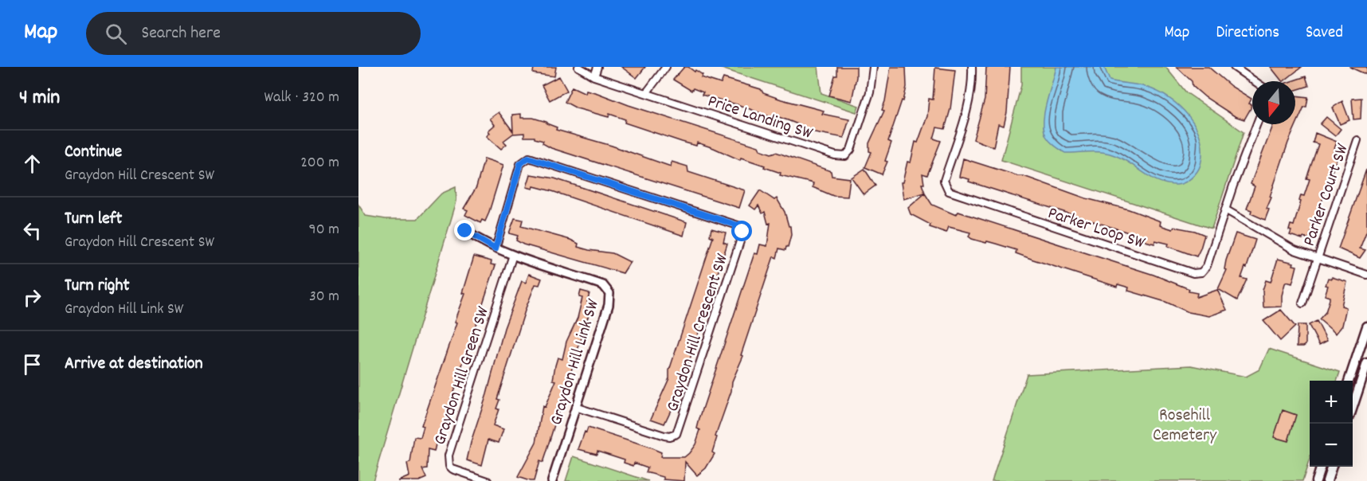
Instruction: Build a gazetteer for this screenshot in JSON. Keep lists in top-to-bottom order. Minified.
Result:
{"streets":{"street":["Price Landing SW","Parker Court SW","Parker Loop SW","Graydon Hill Crescent SW","Graydon Hill Link SW","Graydon Hill Green SW"]},"crossings":[["Graydon Hill Crescent SW","Graydon Hill Link SW"],["Graydon Hill Link SW","Graydon Hill Green SW"]],"parks":["Rosehill Cemetery"],"north":"bottom","page":{"header":"Map","search":"Search here","nav":["Map","Directions","Saved"],"heading":["4 min","Walk · 320 m"],"list":[["Continue","Graydon Hill Crescent SW","200 m"],["Turn left","Graydon Hill Crescent SW","90 m"],["Turn right","Graydon Hill Link SW","30 m"],"Arrive at destination"],"map_buttons":["+","−"]}}
